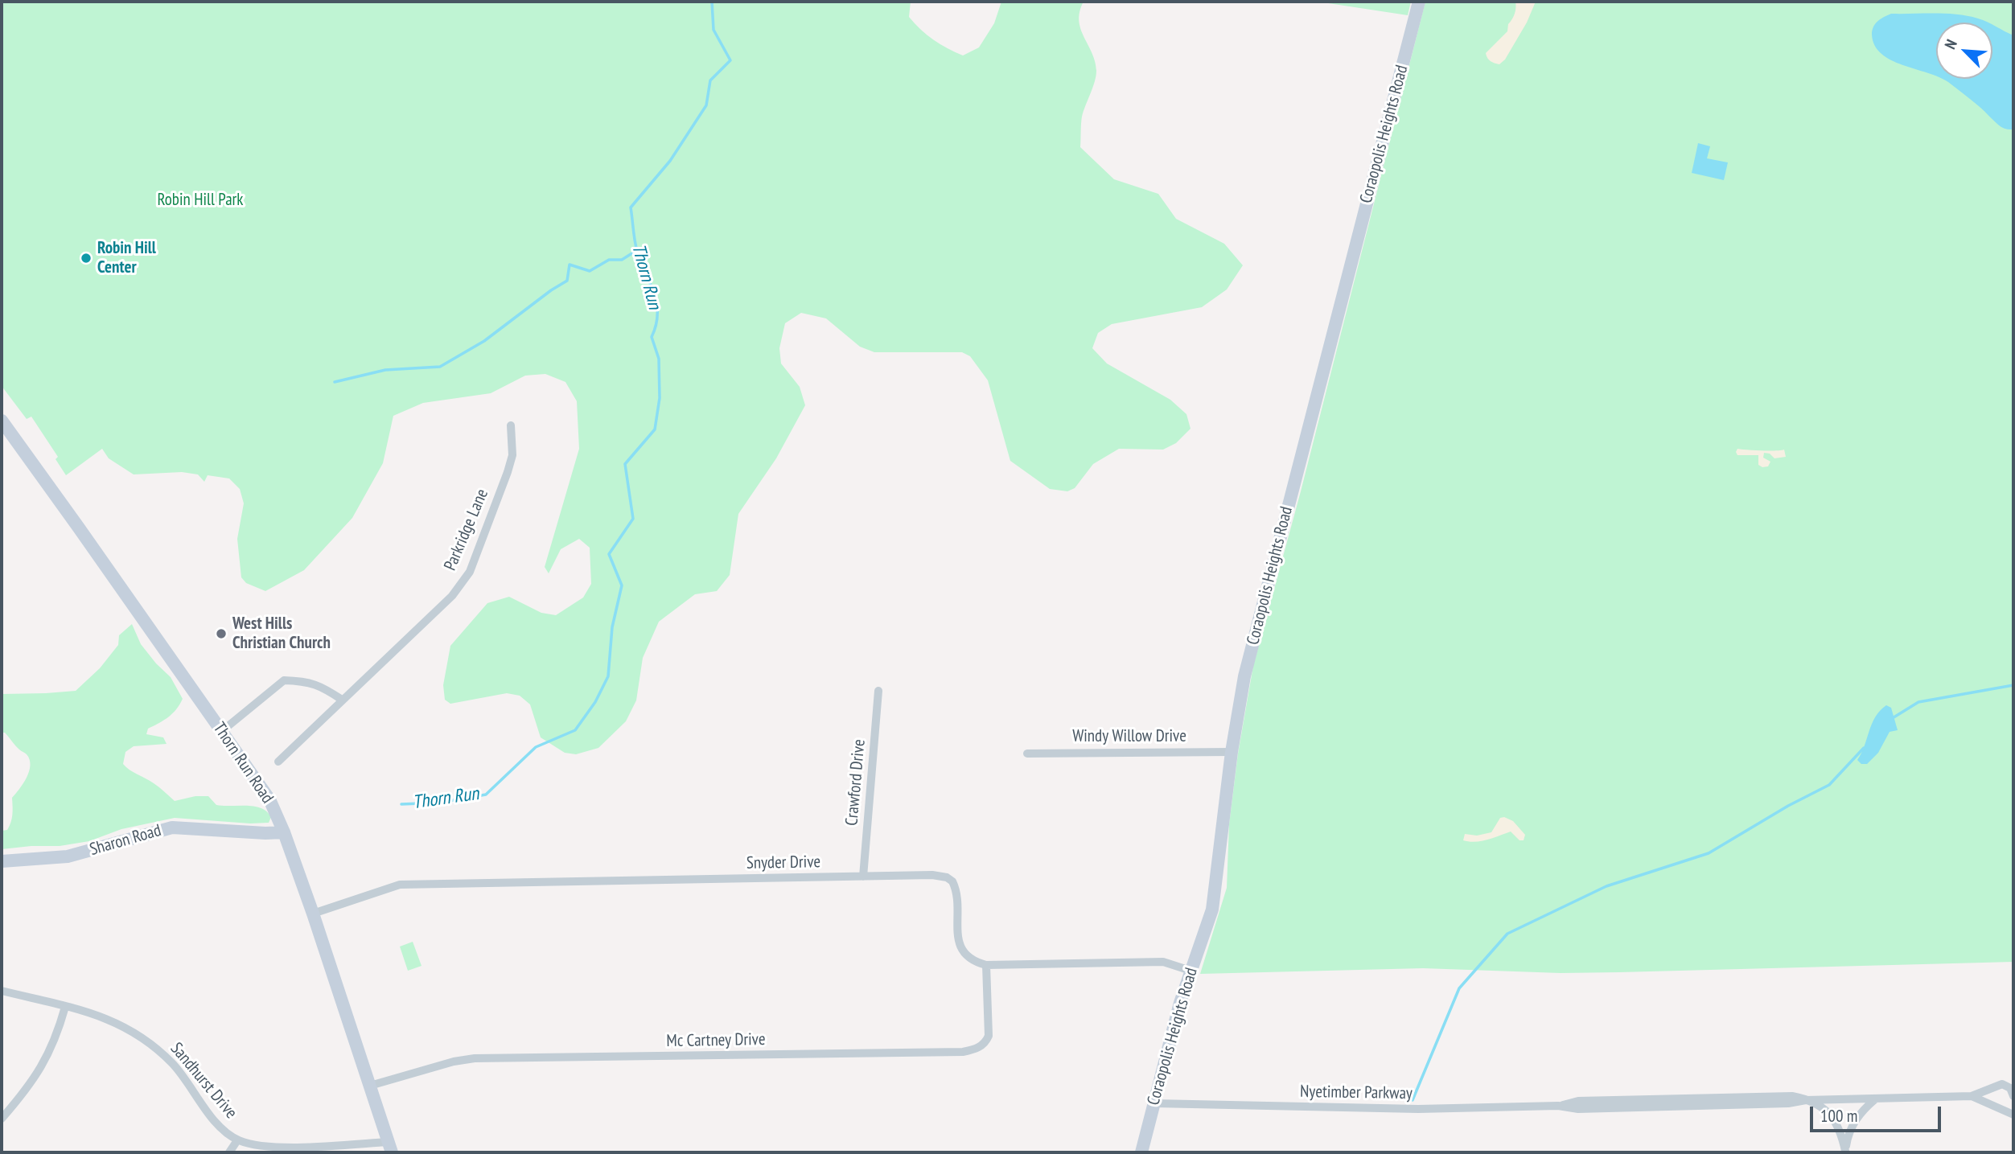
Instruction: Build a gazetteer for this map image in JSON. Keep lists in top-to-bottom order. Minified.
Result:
{"streets":{"street":["Coraopolis Heights Road","Parkridge Lane","Windy Willow Drive","Thorn Run Road","Crawford Drive","Sharon Road","Snyder Drive","Mc Cartney Drive","Sandhurst Drive","Nyetimber Parkway"]},"crossings":[["Coraopolis Heights Road","Windy Willow Drive"],["Coraopolis Heights Road","Nyetimber Parkway"],["Thorn Run Road","Sharon Road"],["Thorn Run Road","Snyder Drive"],["Thorn Run Road","Mc Cartney Drive"],["Thorn Run Road","Sandhurst Drive"],["Crawford Drive","Snyder Drive"],["Snyder Drive","Mc Cartney Drive"]],"water":["Thorn Run"],"parks":["Robin Hill Park"],"places":["Robin Hill Center","West Hills Christian Church"],"scale_bar":"100 m","north":"top left"}
